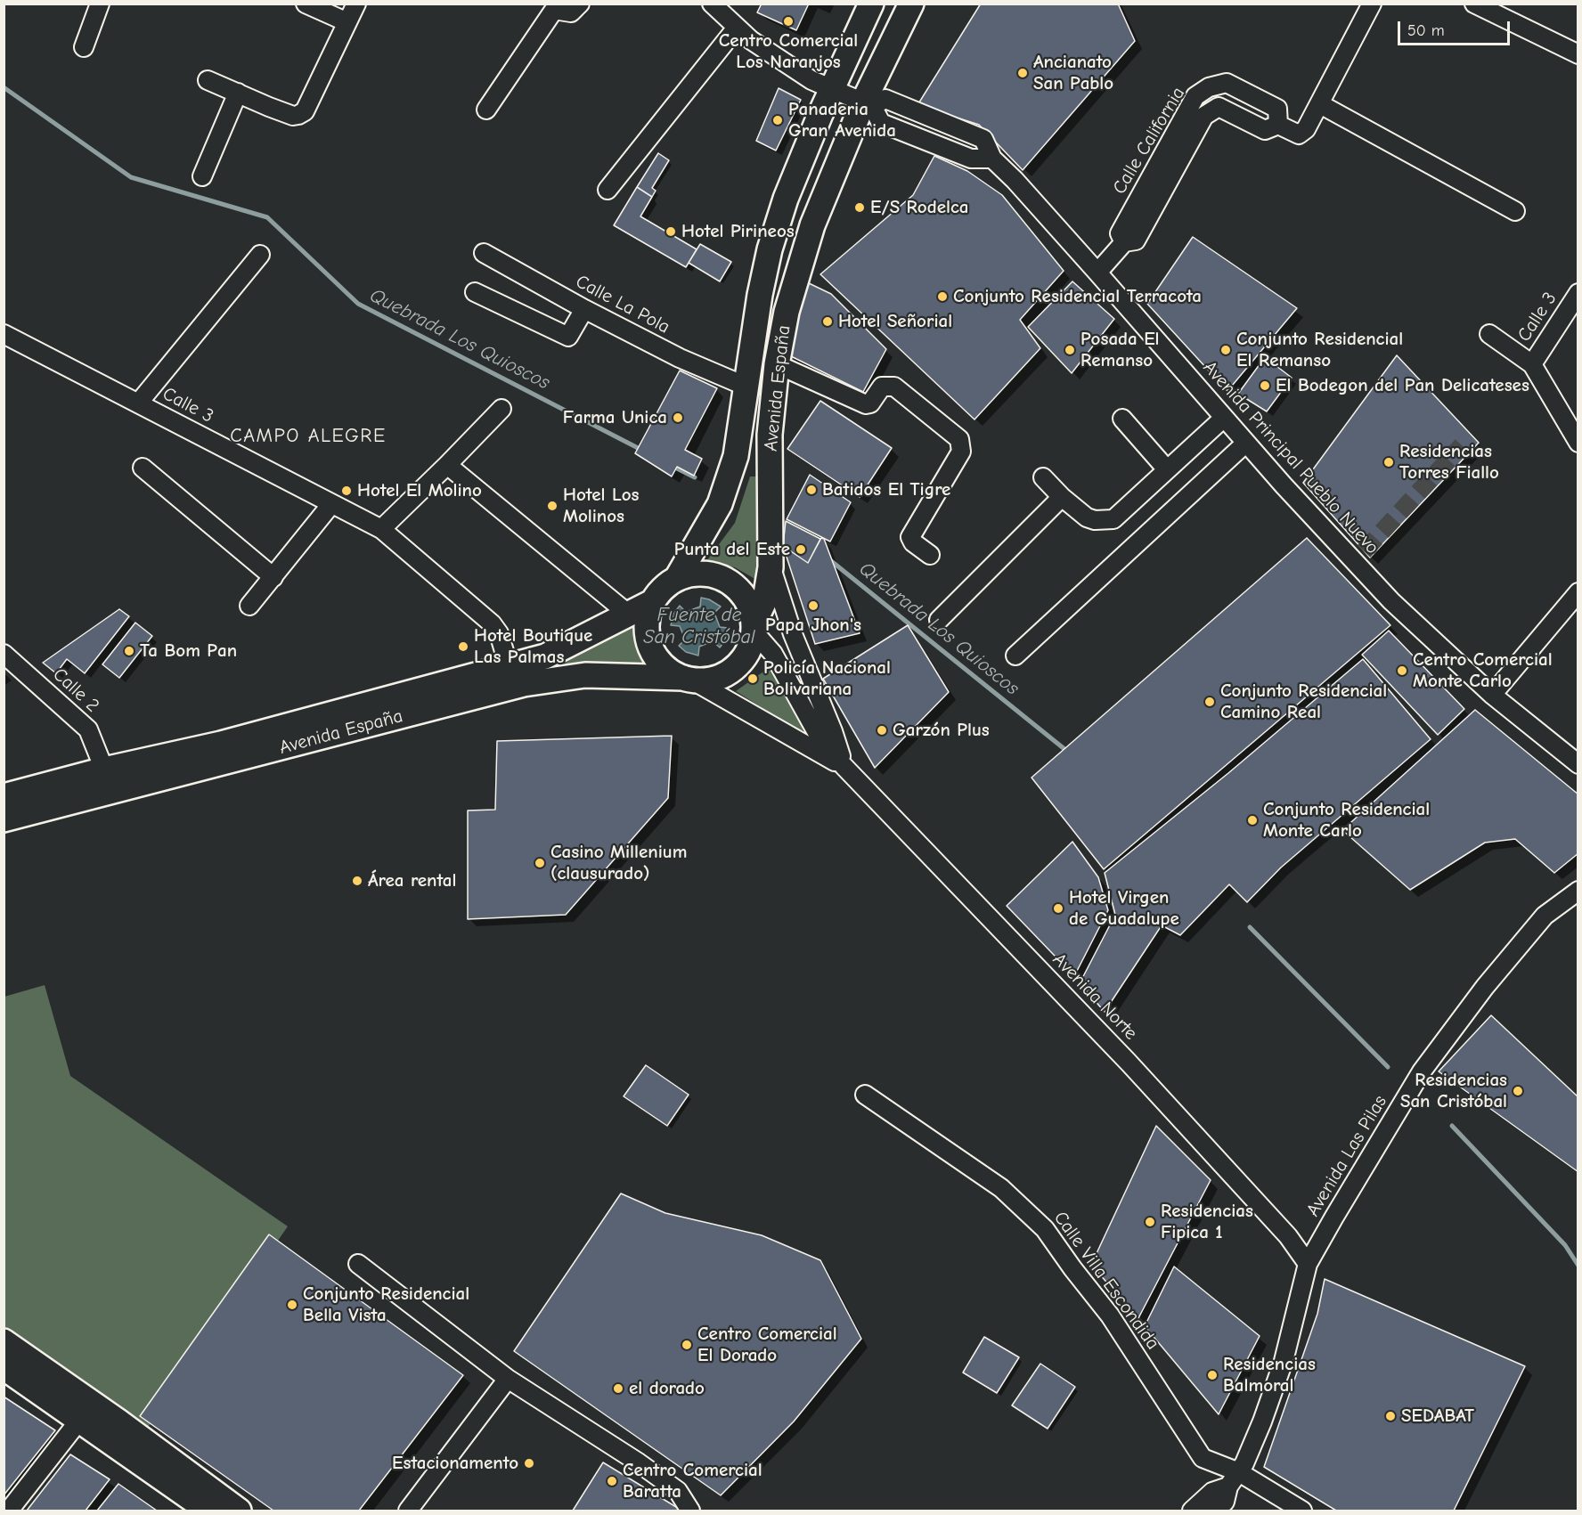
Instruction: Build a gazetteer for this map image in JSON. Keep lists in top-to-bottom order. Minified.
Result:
{"streets":{"main road":["Avenida España"],"street":["Calle California","Calle La Pola","Calle 3","Avenida Principal Pueblo Nuevo","Calle 2","Avenida Norte","Avenida Las Pilas","Calle Villa Escondida"]},"crossings":[["Calle California","Avenida Principal Pueblo Nuevo"],["Calle La Pola","Avenida España"],["Calle 3","Avenida España"],["Avenida España","Avenida Principal Pueblo Nuevo"],["Avenida España","Calle 2"],["Avenida España","Avenida Norte"],["Avenida Norte","Avenida Las Pilas"],["Avenida Las Pilas","Calle Villa Escondida"]],"districts":["CAMPO ALEGRE"],"water":["Quebrada Los Quioscos","Fuente de San Cristóbal"],"places":["Centro Comercial Los Naranjos","Ancianato San Pablo","Panaderia Gran Avenida","E/S Rodelca","Hotel Pirineos","Conjunto Residencial Terracota","Hotel Señorial","Posada El Remanso","Conjunto Residencial El Remanso","El Bodegon del Pan Delicateses","Farma Unica","Residencias Torres Fiallo","Batidos El Tigre","Hotel El Molino","Hotel Los Molinos","Punta del Este","Papa Jhon's","Hotel Boutique Las Palmas","Ta Bom Pan","Centro Comercial Monte Carlo","Policía Nacional Bolivariana","Conjunto Residencial Camino Real","Garzón Plus","Conjunto Residencial Monte Carlo","Casino Millenium (clausurado)","Área rental","Hotel Virgen de Guadalupe","Residencias San Cristóbal","Residencias Fipica 1","Conjunto Residencial Bella Vista","Centro Comercial El Dorado","Residencias Balmoral","el dorado","SEDABAT","Estacionamento","Centro Comercial Baratta"],"scale_bar":"50 m"}
